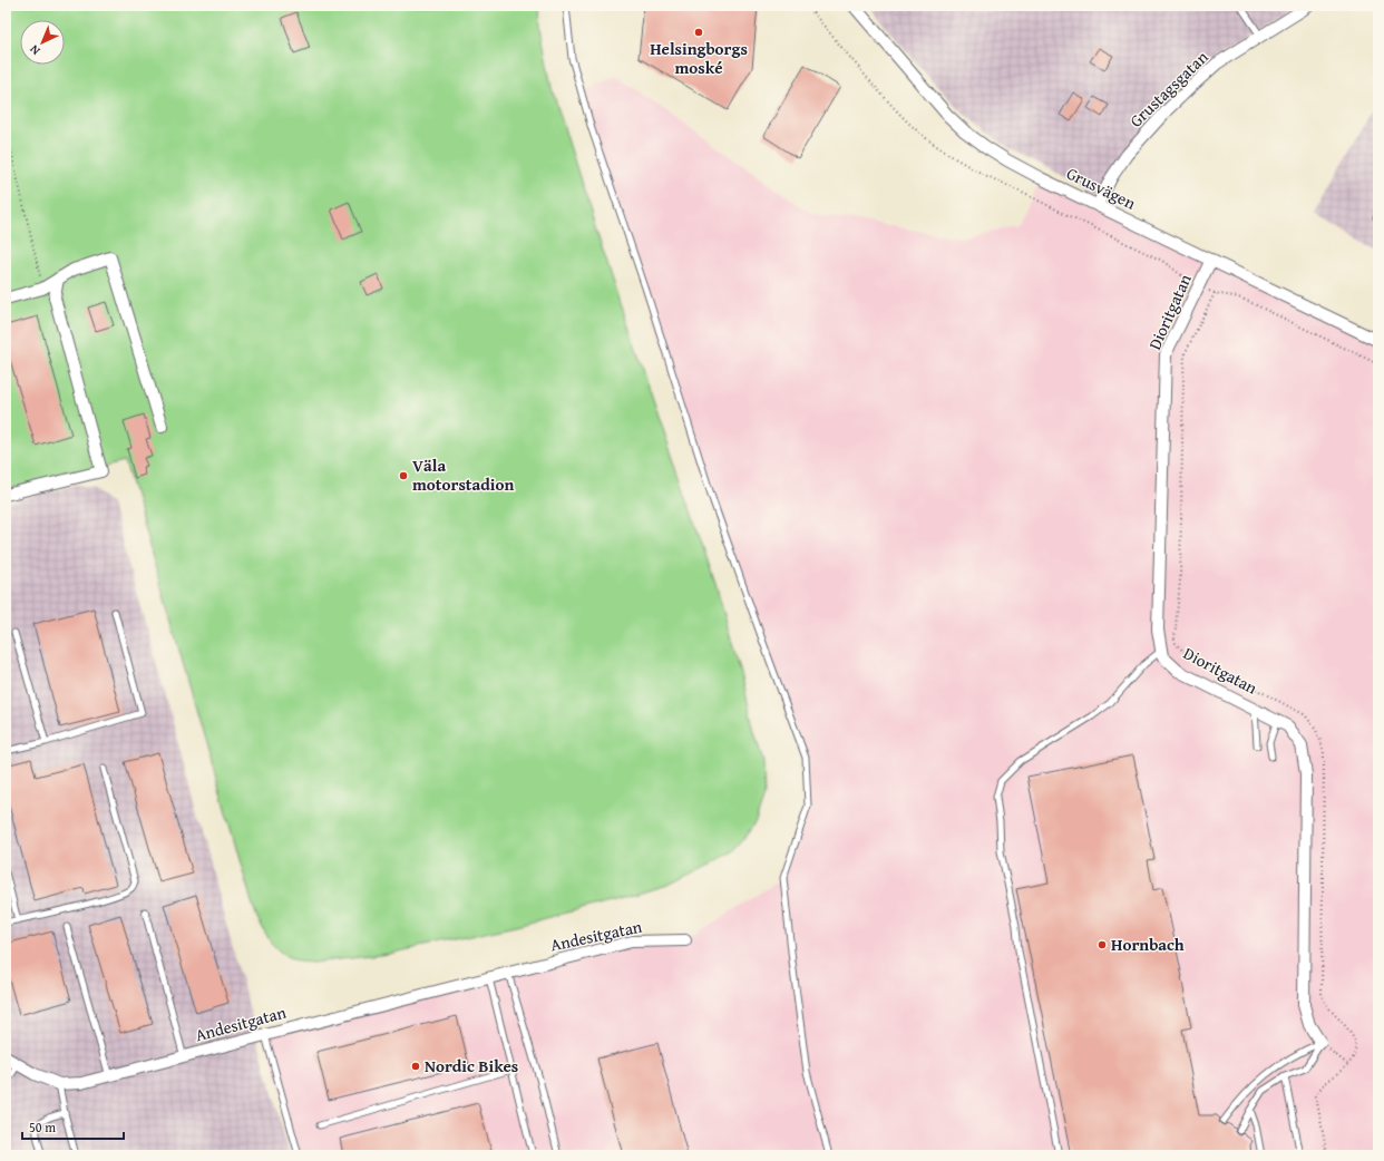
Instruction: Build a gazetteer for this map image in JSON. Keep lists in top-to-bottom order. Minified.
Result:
{"streets":{"street":["Grustagsgatan","Grusvägen","Dioritgatan","Andesitgatan"]},"crossings":[["Grustagsgatan","Grusvägen"],["Grusvägen","Dioritgatan"]],"places":["Helsingborgs moské","Väla motorstadion","Hornbach","Nordic Bikes"],"scale_bar":"50 m","north":"bottom left"}
